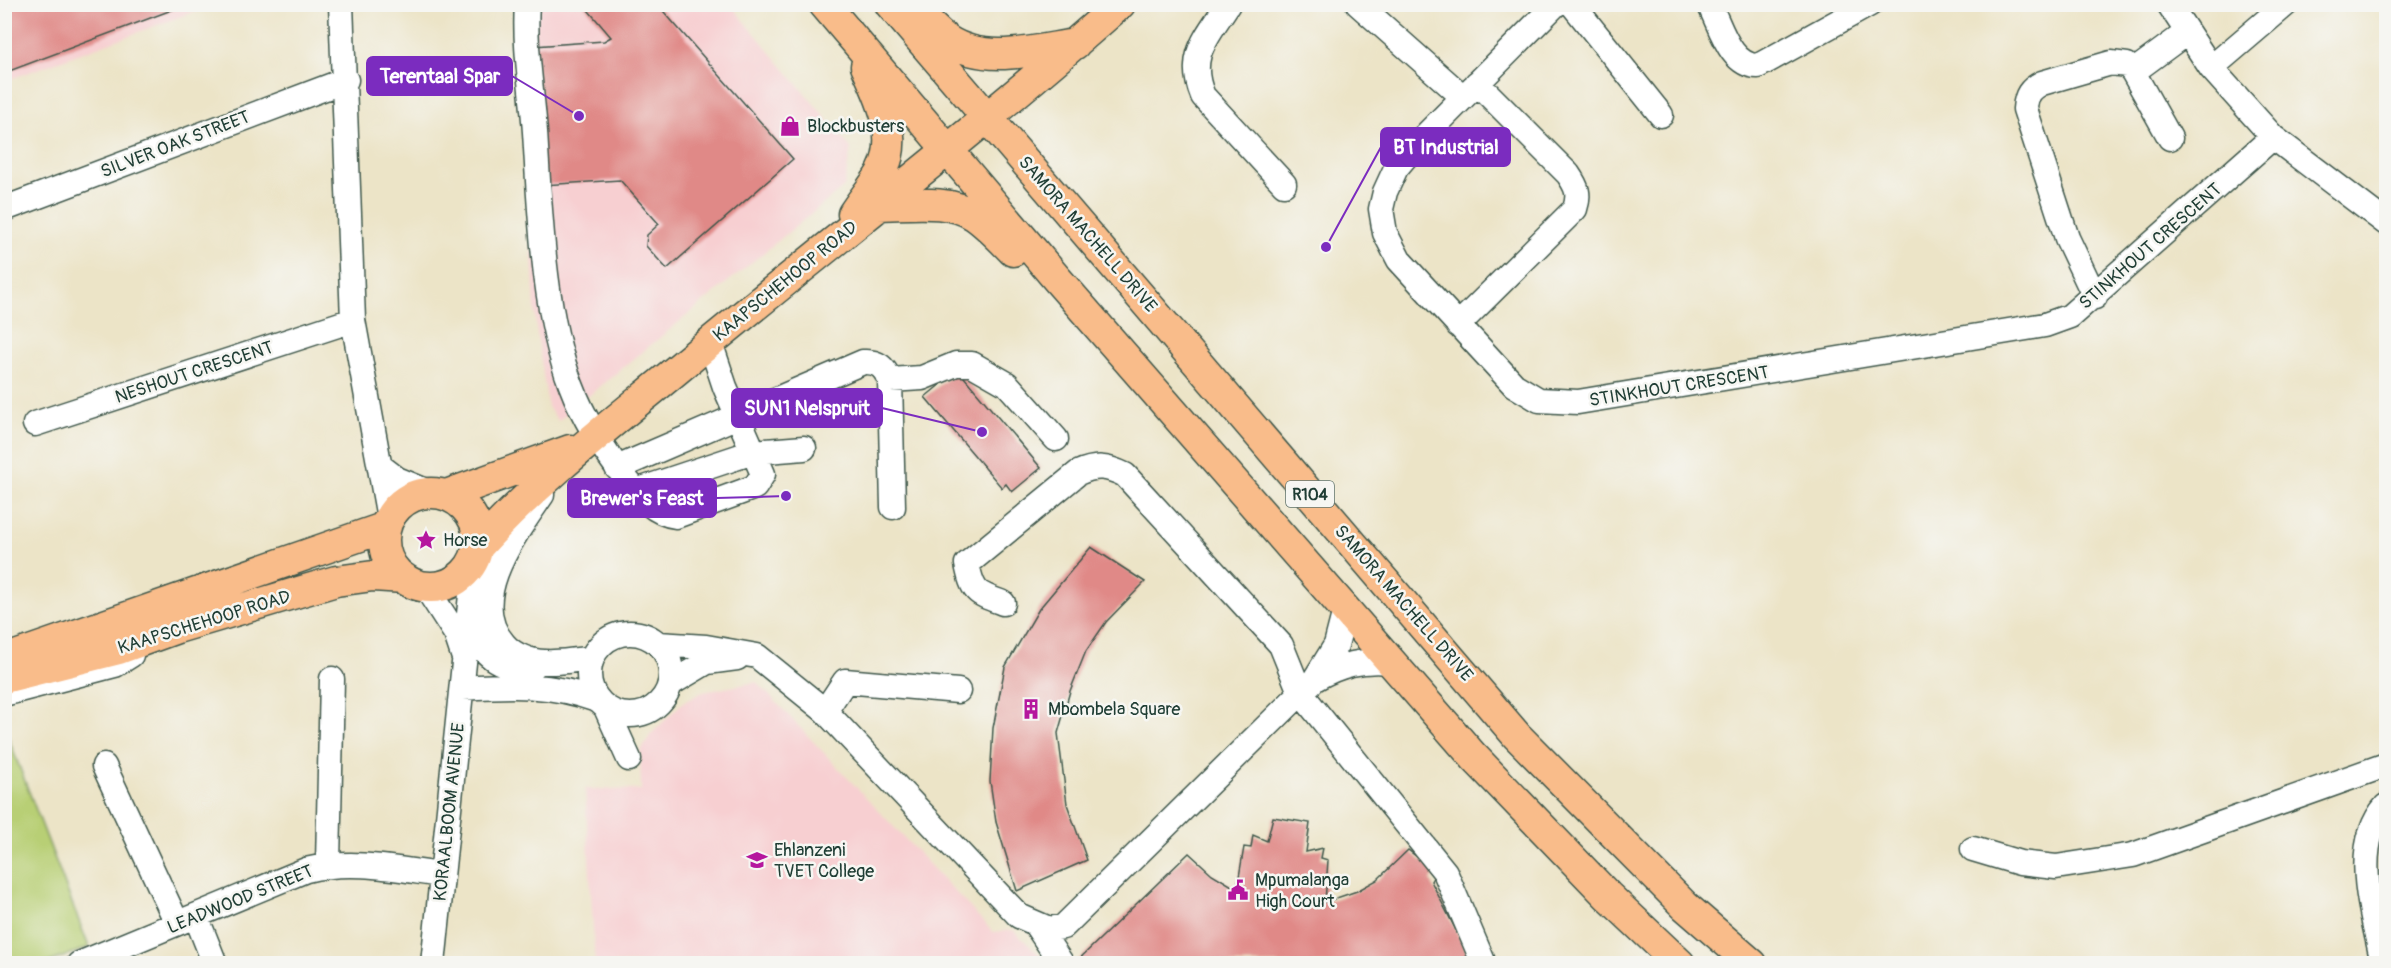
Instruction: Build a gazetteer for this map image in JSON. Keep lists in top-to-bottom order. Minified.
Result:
{"streets":{"main road":["SAMORA MACHELL DRIVE","KAAPSCHEHOOP ROAD","R104"],"street":["SILVER OAK STREET","STINKHOUT CRESCENT","NESHOUT CRESCENT","KORAALBOOM AVENUE","LEADWOOD STREET"]},"crossings":[["SAMORA MACHELL DRIVE","KAAPSCHEHOOP ROAD"],["KAAPSCHEHOOP ROAD","R104"],["KAAPSCHEHOOP ROAD","KORAALBOOM AVENUE"],["KORAALBOOM AVENUE","LEADWOOD STREET"]],"places":{"other":["Terentaal Spar","BT Industrial","SUN1 Nelspruit","Brewer's Feast"],"shop":["Blockbusters"],"place":["Horse"],"building":["Mbombela Square"],"school or university":["Ehlanzeni TVET College"],"public building":["Mpumalanga High Court"]}}
